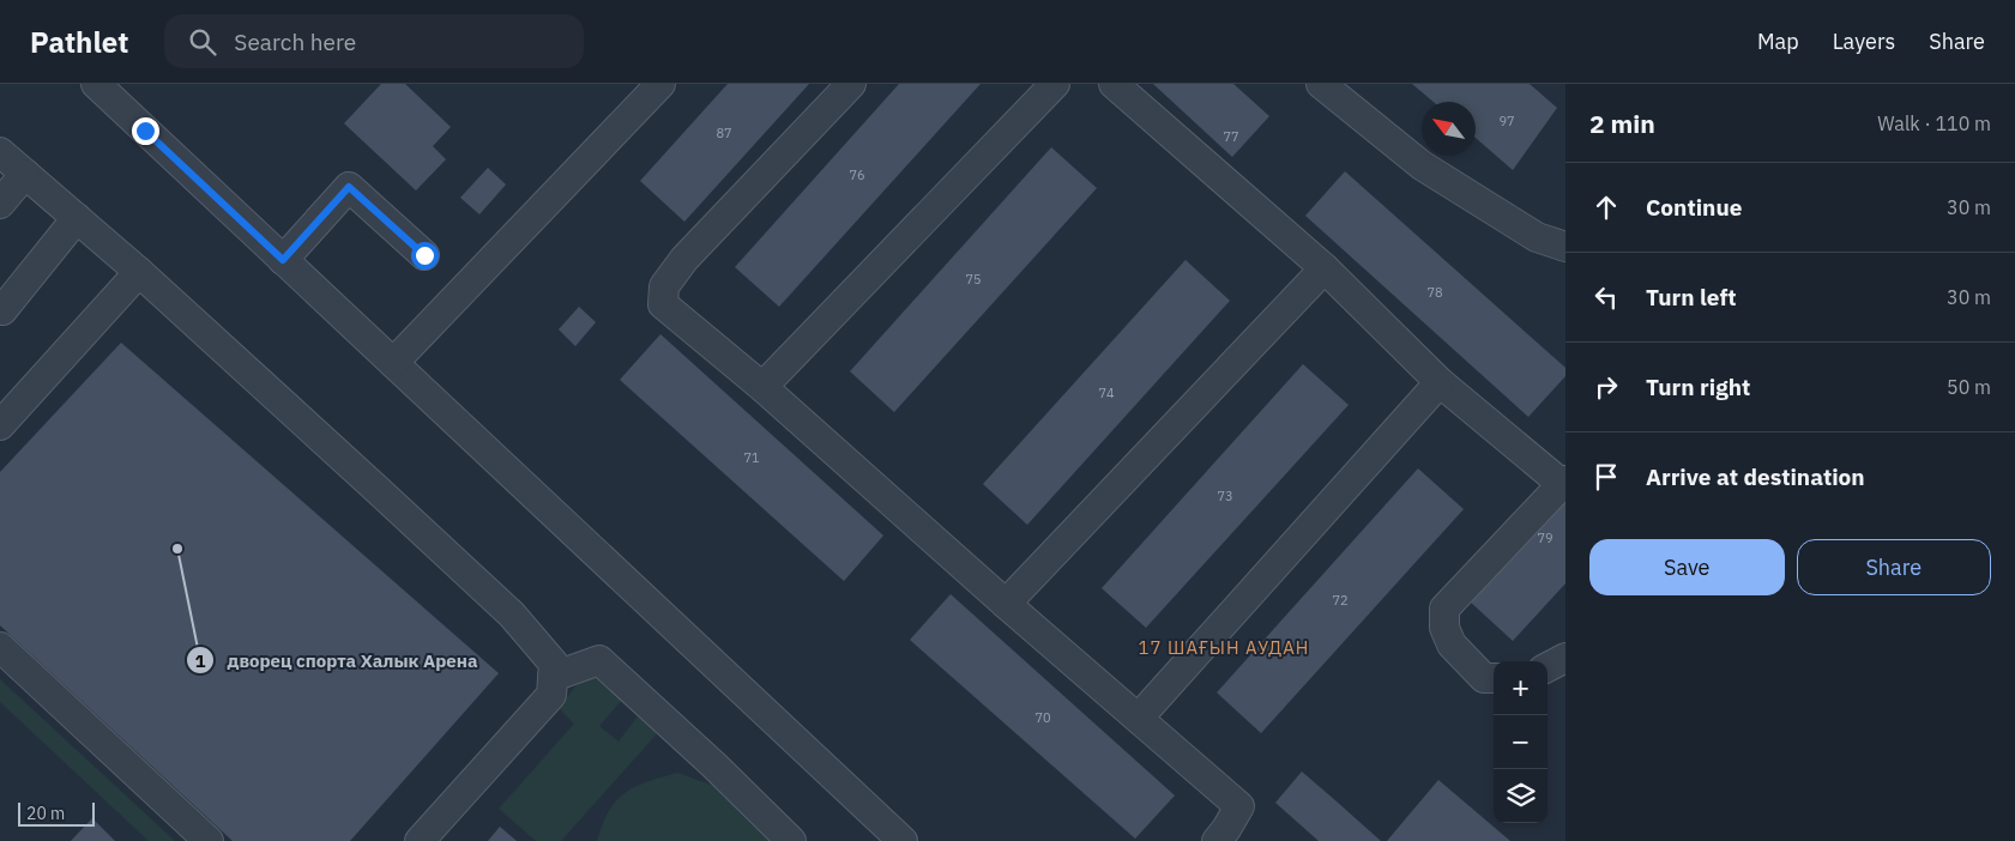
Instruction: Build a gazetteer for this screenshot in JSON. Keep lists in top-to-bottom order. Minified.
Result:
{"districts":["17 ШАҒЫН АУДАН"],"places":["дворец спорта Халык Арена"],"house_numbers":["97","87","77","76","75","78","74","71","73","79","72","70"],"scale_bar":"20 m","north":"top left","page":{"header":"Pathlet","search":"Search here","nav":["Map","Layers","Share"],"heading":["2 min","Walk · 110 m"],"list":[["Continue","30 m"],["Turn left","30 m"],["Turn right","50 m"],"Arrive at destination"],"buttons":["Save","Share"],"map_buttons":["+","−"],"scale":"20 m"}}
